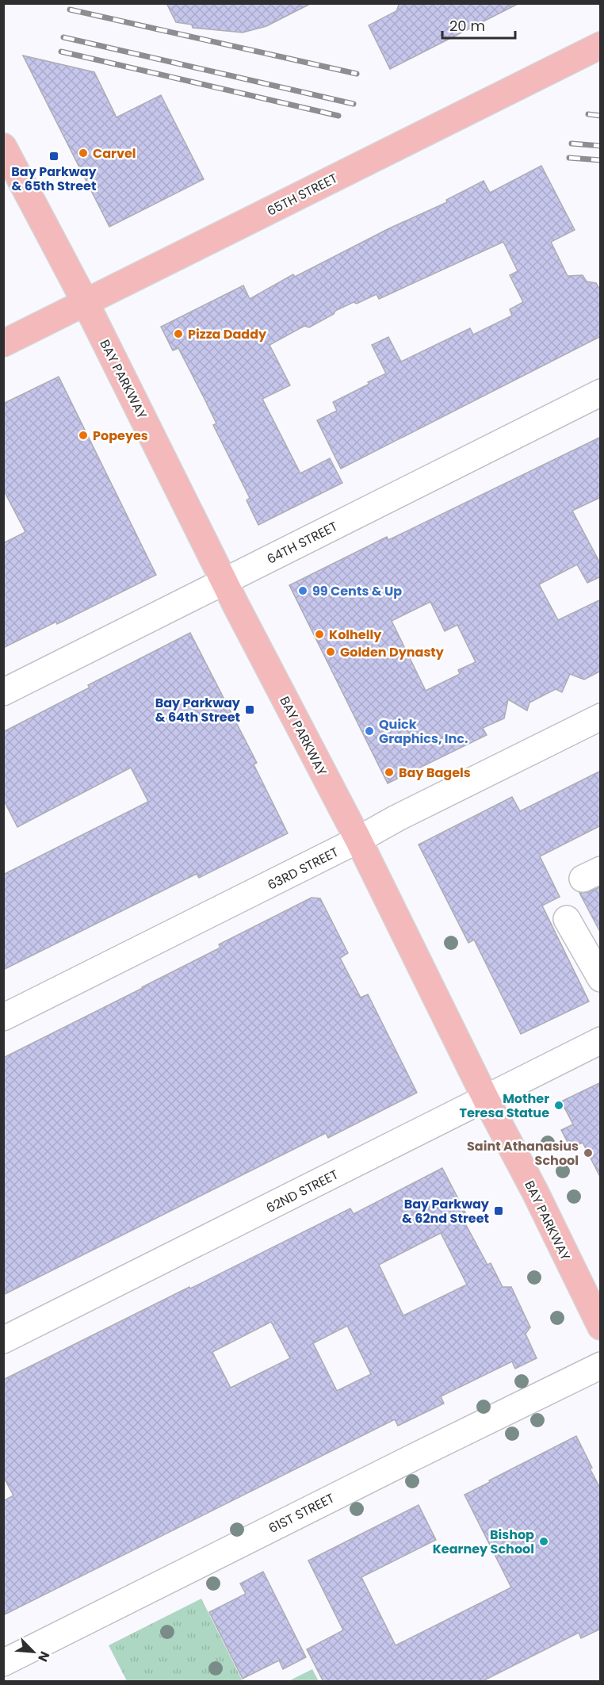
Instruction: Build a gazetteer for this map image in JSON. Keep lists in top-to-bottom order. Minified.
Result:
{"streets":{"main road":["65TH STREET","BAY PARKWAY"],"street":["64TH STREET","63RD STREET","62ND STREET","61ST STREET"]},"crossings":[["65TH STREET","BAY PARKWAY"],["BAY PARKWAY","64TH STREET"],["BAY PARKWAY","63RD STREET"],["BAY PARKWAY","62ND STREET"]],"places":{"other":["Carvel","Pizza Daddy","Popeyes","99 Cents & Up","Kolhelly","Golden Dynasty","Quick Graphics, Inc.","Bay Bagels","Mother Teresa Statue","Saint Athanasius School","Bishop Kearney School"],"transit":["Bay Parkway & 65th Street","Bay Parkway & 64th Street","Bay Parkway & 62nd Street"]},"scale_bar":"20 m","north":"bottom right"}
